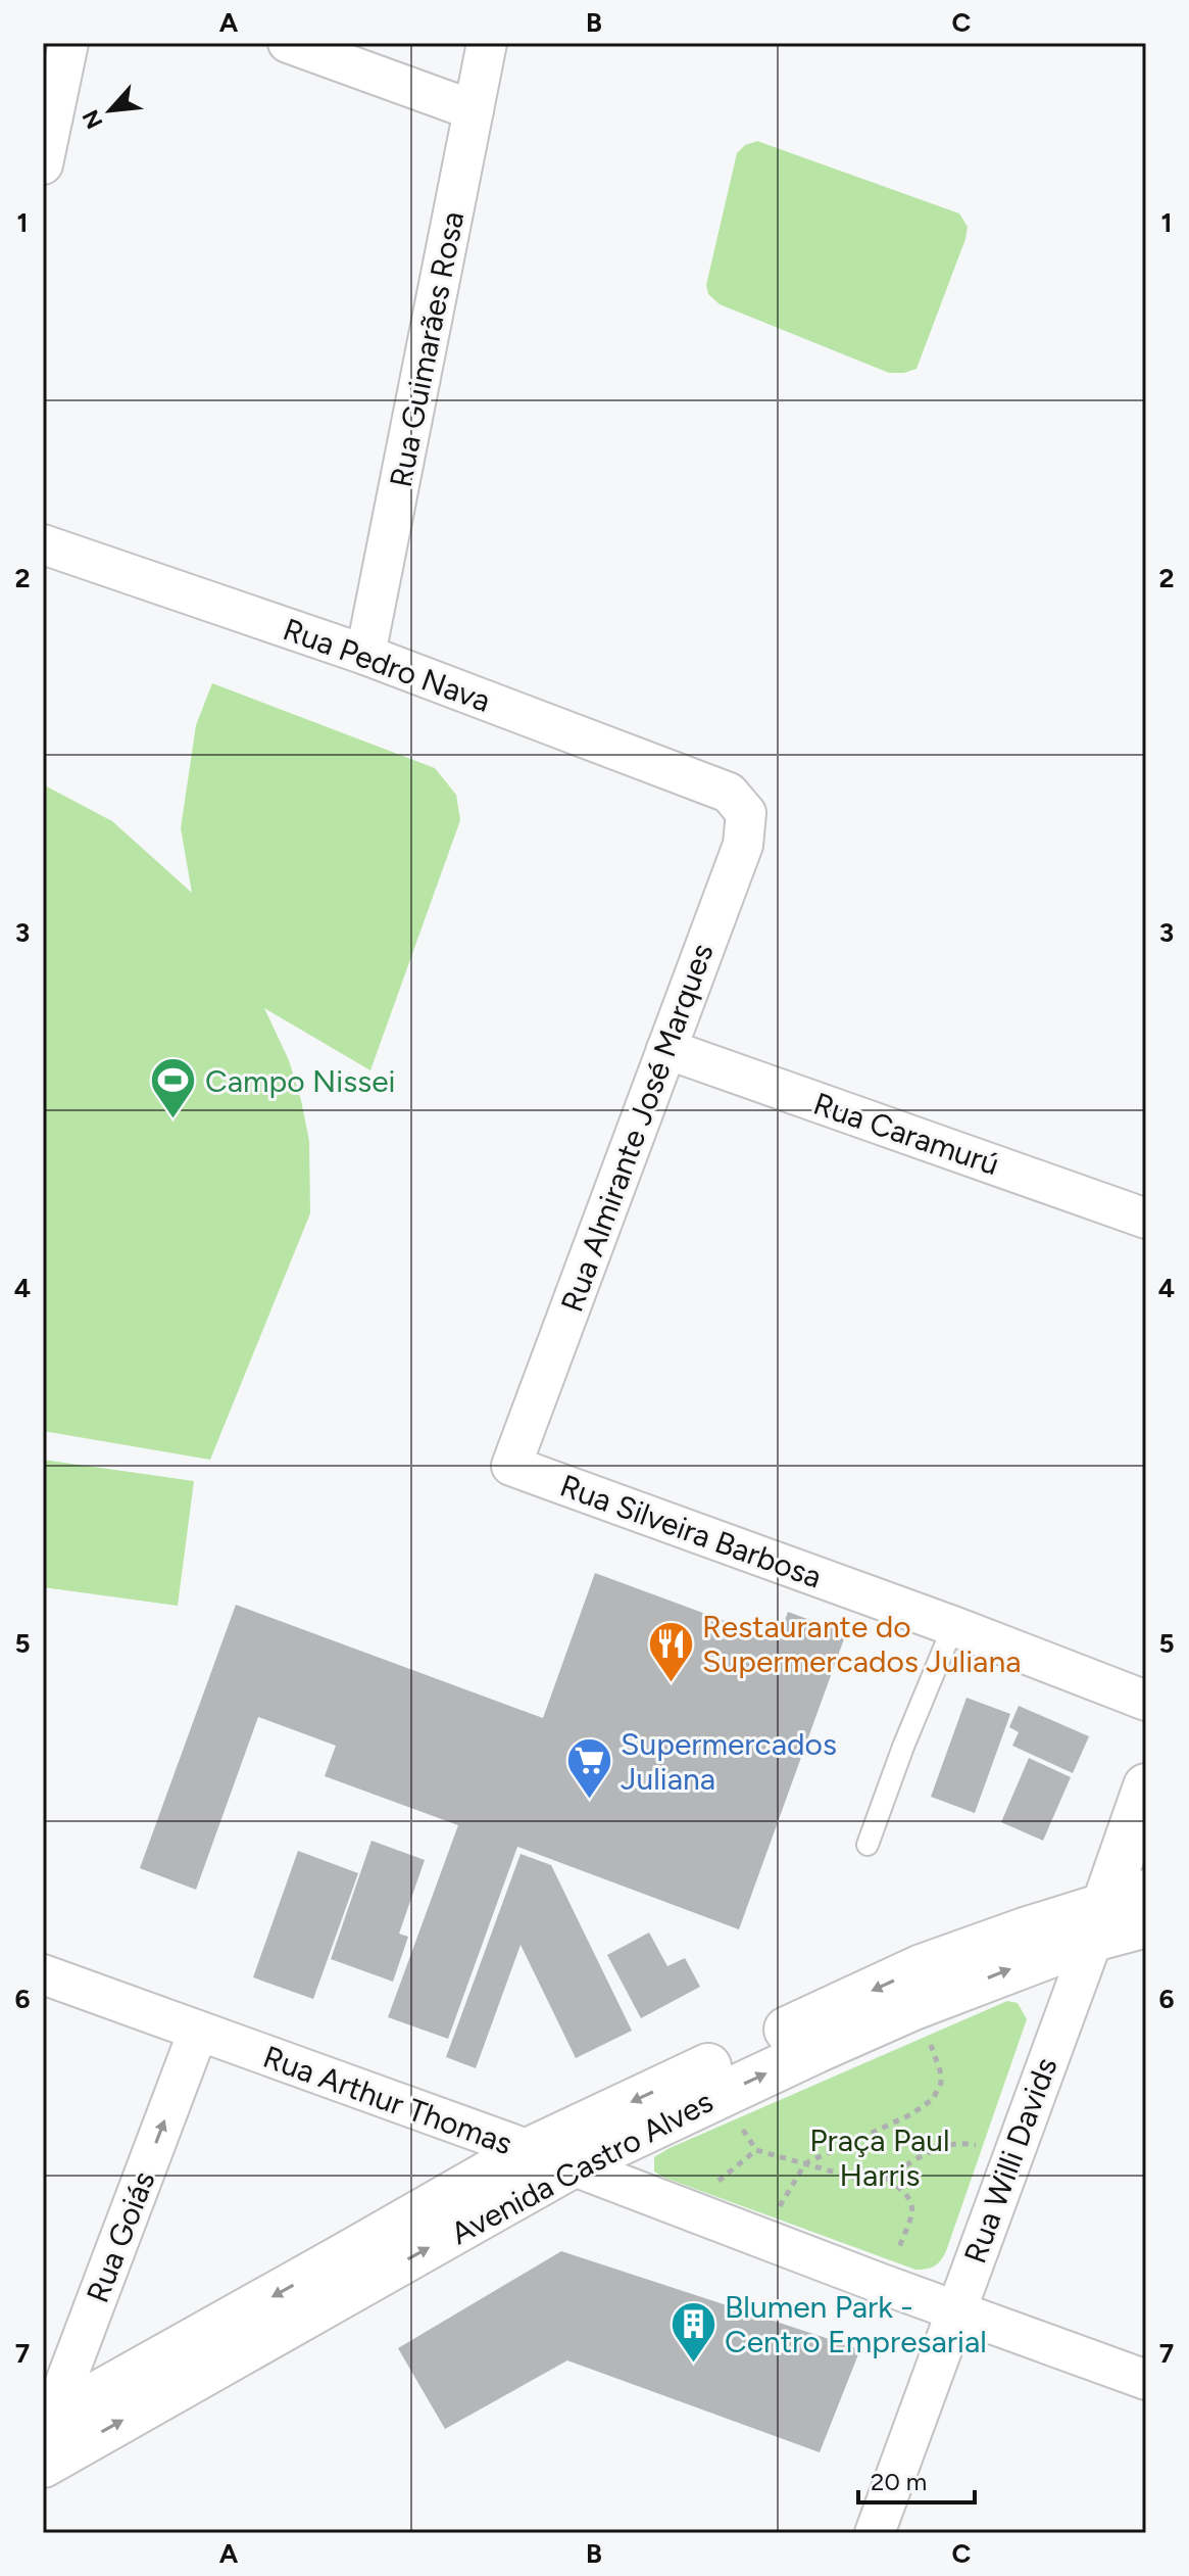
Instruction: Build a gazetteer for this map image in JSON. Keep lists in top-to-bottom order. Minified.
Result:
{"streets":{"main road":["Rua Willi Davids","Avenida Castro Alves"],"street":["Rua Guimarães Rosa","Rua Pedro Nava","Rua Almirante José Marques","Rua Caramurú","Rua Silveira Barbosa","Rua Arthur Thomas","Rua Goiás"]},"crossings":[["Rua Guimarães Rosa","Rua Pedro Nava"],["Rua Pedro Nava","Rua Almirante José Marques"],["Rua Almirante José Marques","Rua Caramurú"],["Rua Almirante José Marques","Rua Silveira Barbosa"],["Rua Arthur Thomas","Rua Willi Davids"],["Rua Arthur Thomas","Avenida Castro Alves"],["Rua Arthur Thomas","Rua Goiás"],["Rua Willi Davids","Avenida Castro Alves"],["Avenida Castro Alves","Rua Goiás"]],"one_way":["Rua Goiás"],"parks":["Praça Paul Harris"],"places":{"sports":["Campo Nissei"],"restaurant":["Restaurante do Supermercados Juliana"],"supermarket":["Supermercados Juliana"],"building":["Blumen Park - Centro Empresarial"]},"scale_bar":"20 m","north":"bottom left","grid":{"columns":["A","B","C"],"rows":["1","2","3","4","5","6","7"]}}
